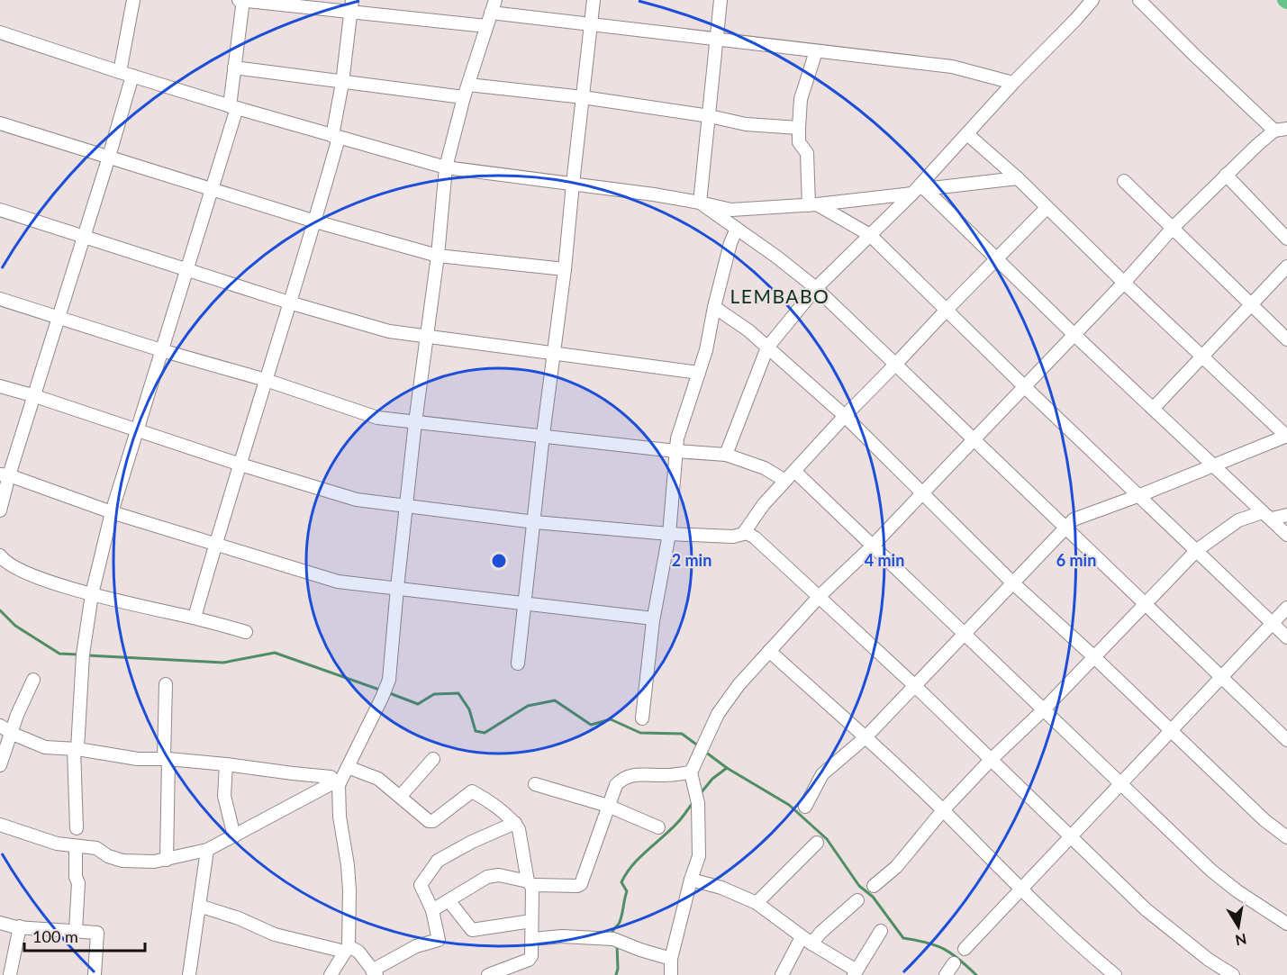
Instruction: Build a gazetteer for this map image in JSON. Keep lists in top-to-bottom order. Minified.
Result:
{"districts":["LEMBABO"],"scale_bar":"100 m","north":"bottom","rings":["2 min","4 min","6 min"]}
